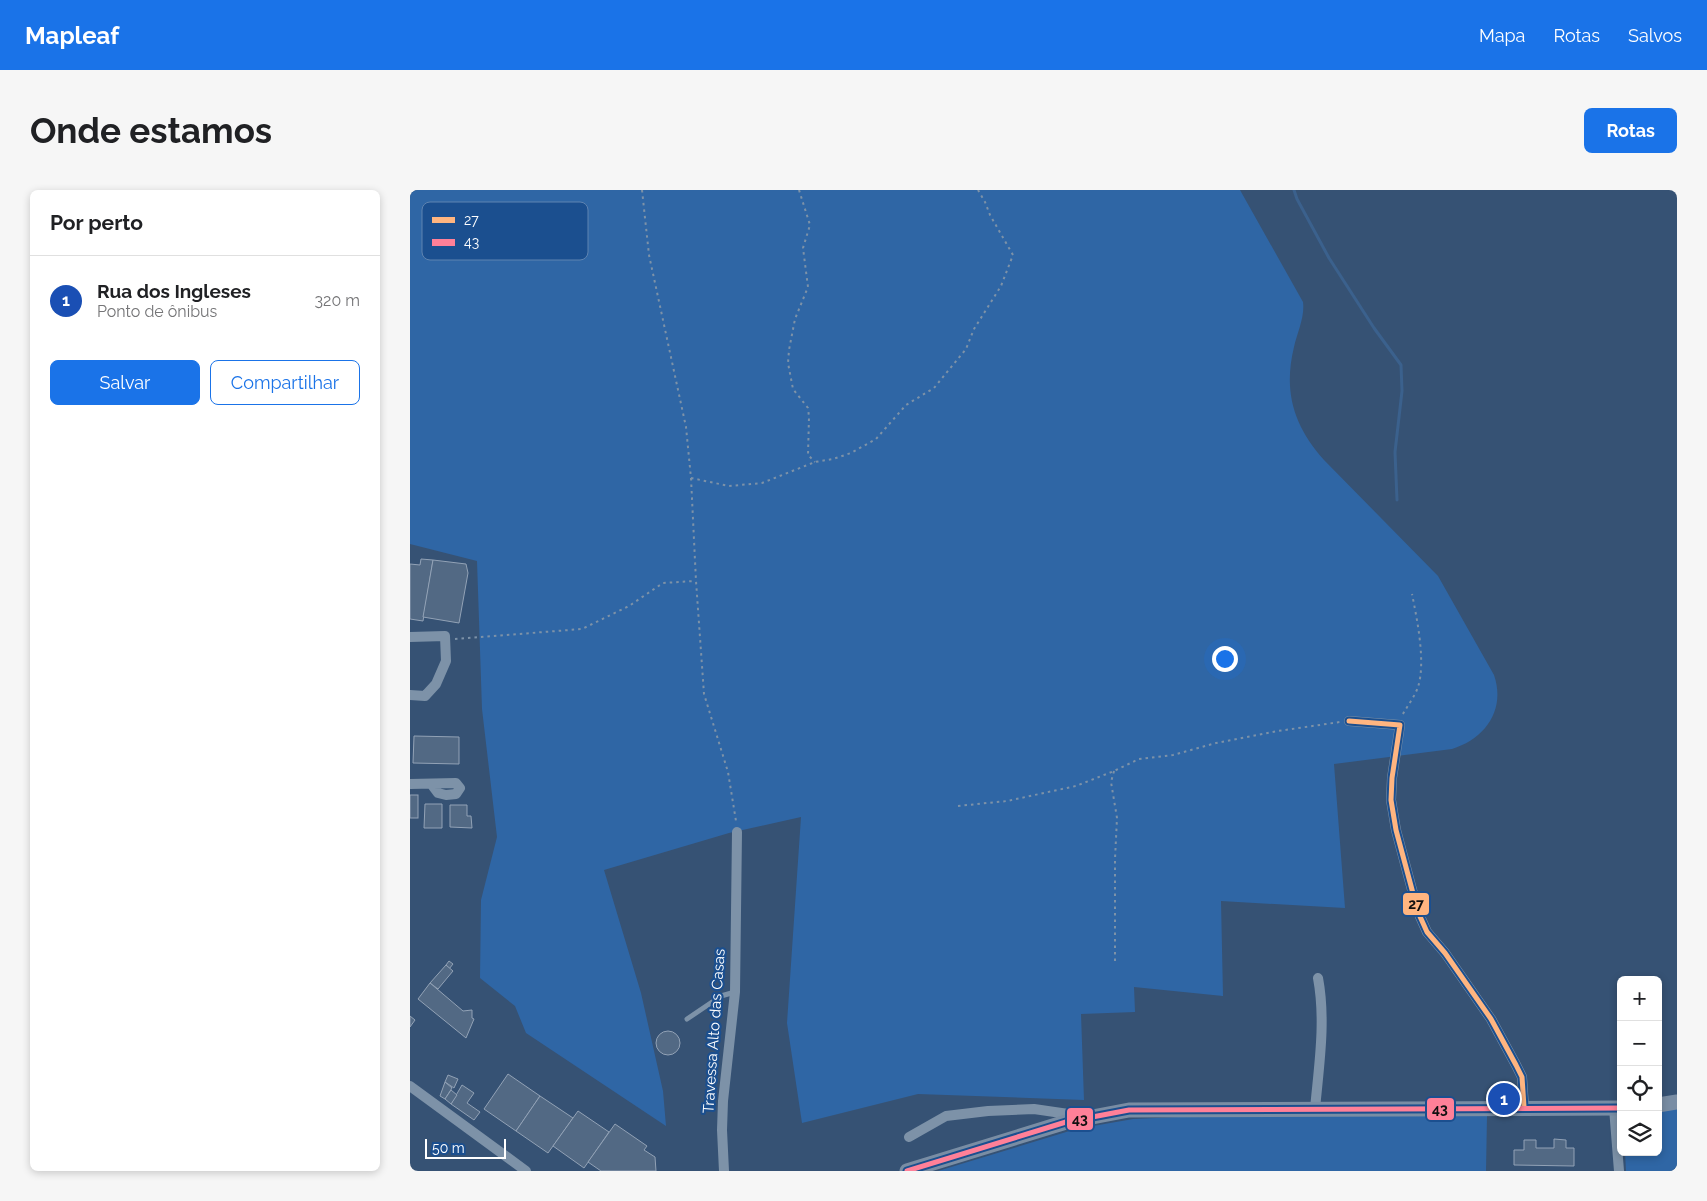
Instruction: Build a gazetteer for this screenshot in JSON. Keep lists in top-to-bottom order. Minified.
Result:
{"streets":{"street":["Travessa Alto das Casas"]},"lines":["transit line 27","transit line 43"],"legend":["27","43"],"scale_bar":"50 m","page":{"header":"Mapleaf","nav":["Mapa","Rotas","Salvos"],"buttons":["Rotas",["Salvar","Compartilhar"]],"title":"Onde estamos","heading":"Por perto","list":[{"mark":"1","name":"Rua dos Ingleses","note":"Ponto de ônibus","value":"320 m"}],"map_buttons":["+","−"],"pins":"1","scale":"50 m"}}
